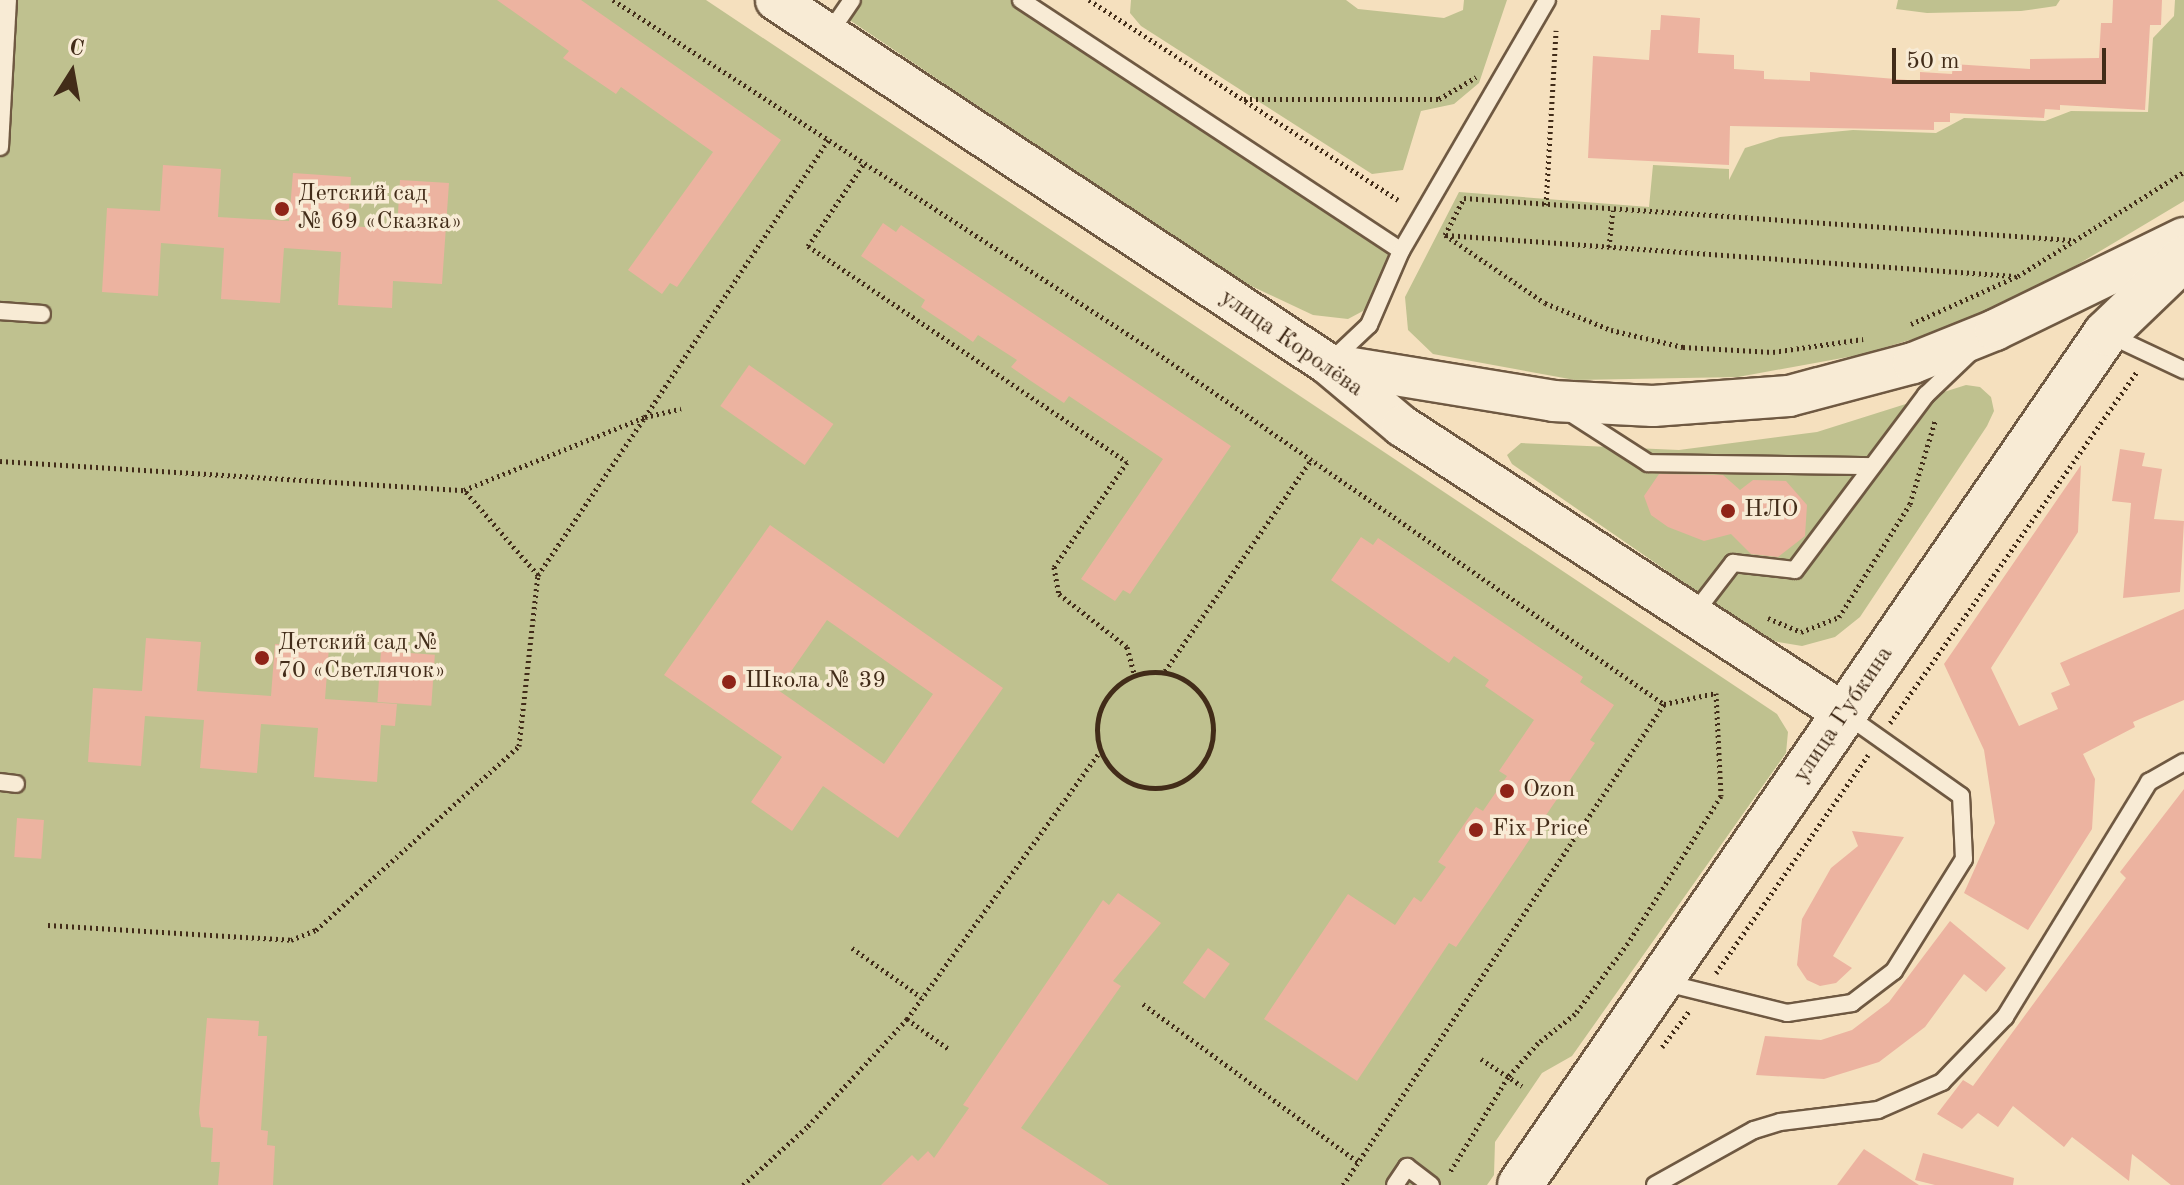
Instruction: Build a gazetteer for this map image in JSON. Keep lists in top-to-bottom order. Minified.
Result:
{"streets":{"main road":["улица Губкина"],"street":["улица Королёва"]},"crossings":[["улица Королёва","улица Губкина"]],"places":["Детский сад № 69 «Сказка»","НЛО","Детский сад № 70 «Светлячок»","Школа № 39","Ozon","Fix Price"],"scale_bar":"50 m","north":"top"}
